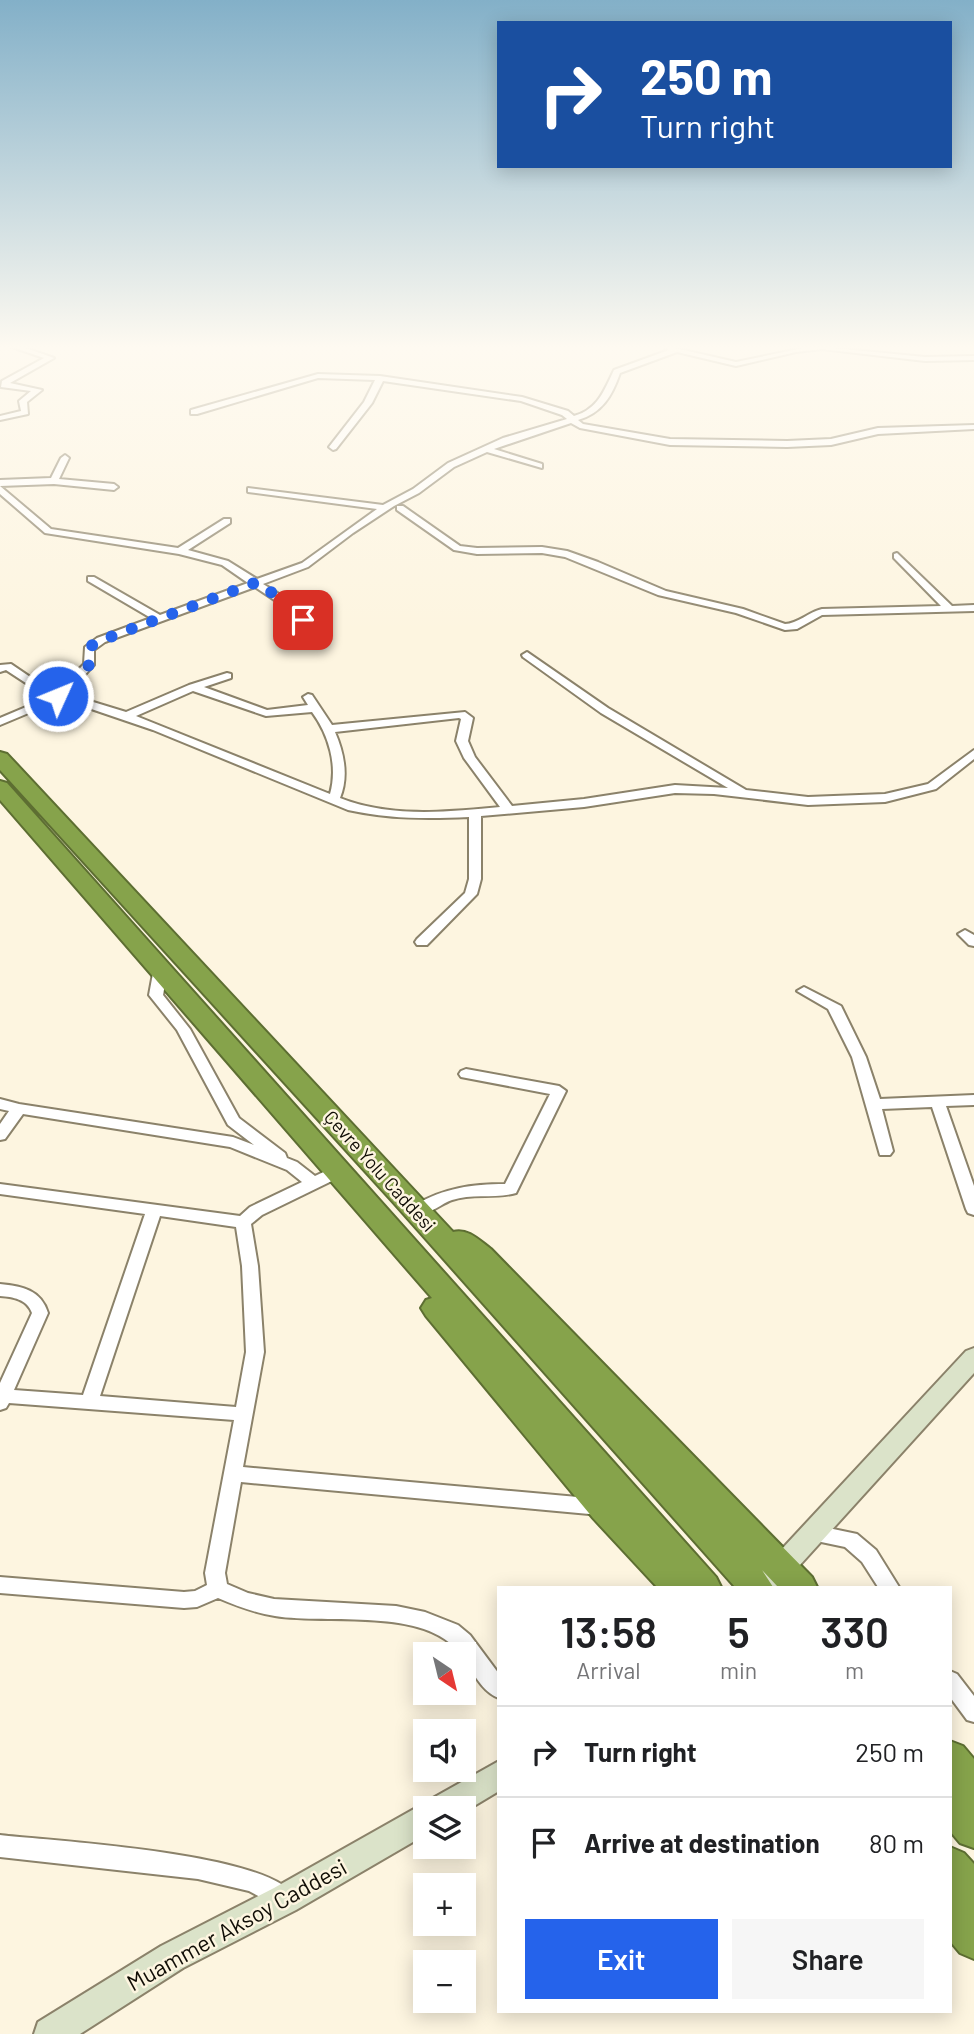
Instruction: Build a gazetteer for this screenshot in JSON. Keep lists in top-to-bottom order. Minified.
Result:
{"streets":{"highway":["Çevre Yolu Caddesi"],"street":["Muammer Aksoy Caddesi"]},"north":"bottom right","page":{"turn":["250 m","Turn right"],"eta":["13:58","Arrival","5","min","330","m"],"map_buttons":["+","−"],"list":[{"name":"Turn right","value":"250 m"},{"name":"Arrive at destination","value":"80 m"}],"buttons":["Exit","Share"]}}
